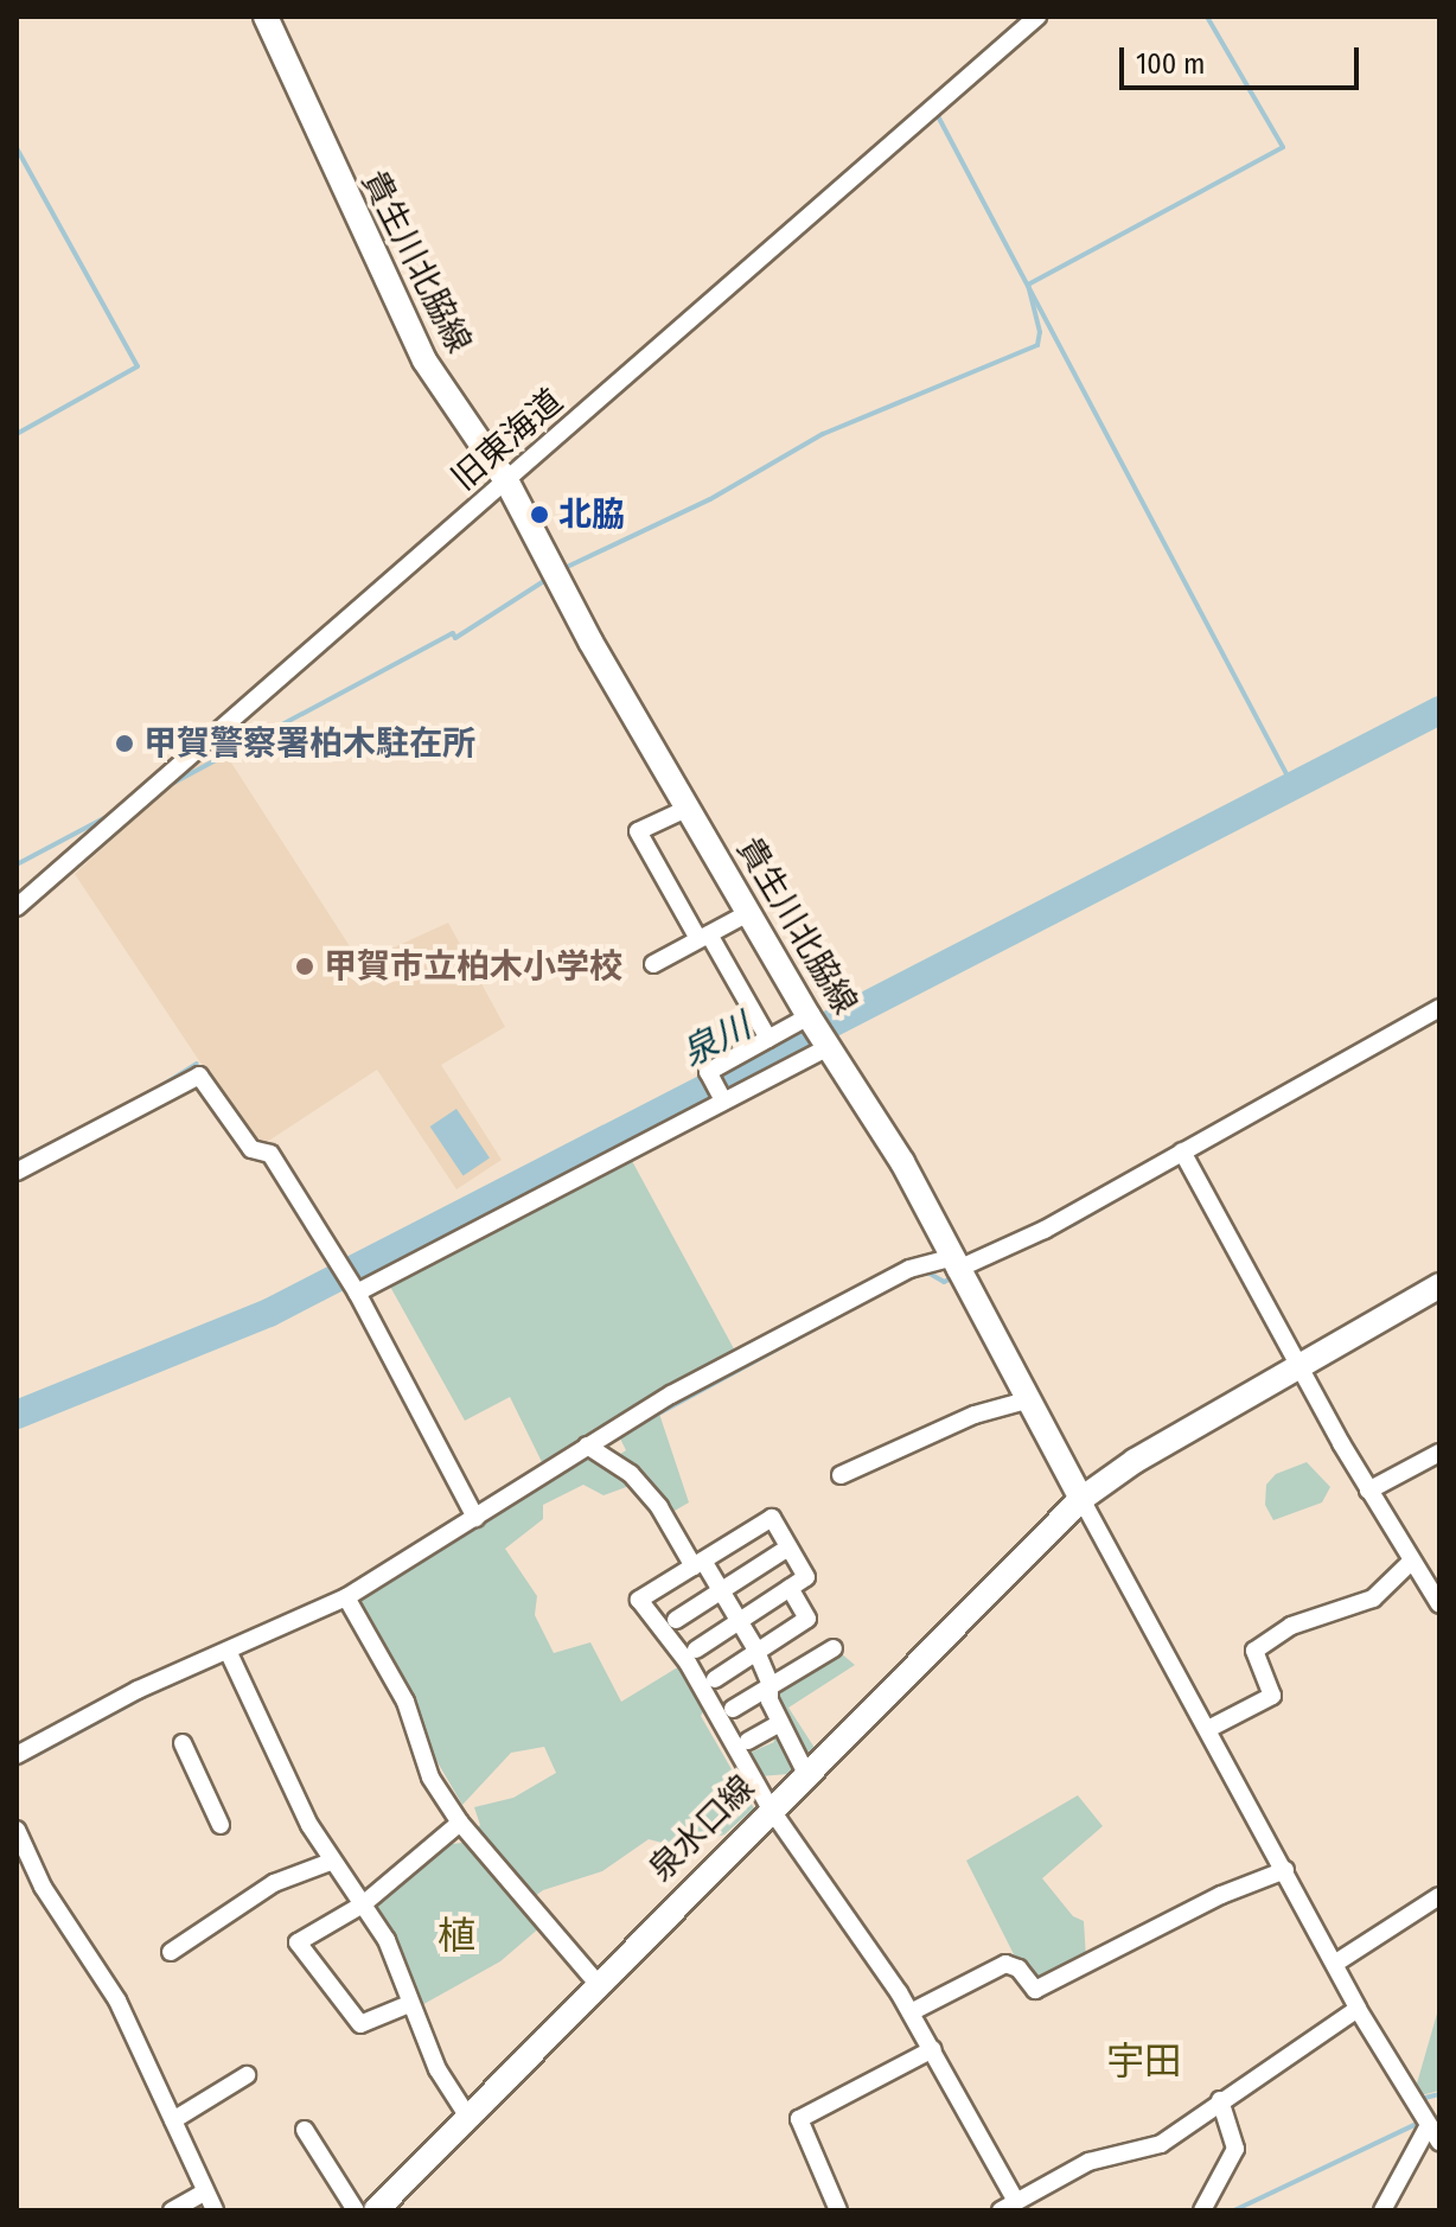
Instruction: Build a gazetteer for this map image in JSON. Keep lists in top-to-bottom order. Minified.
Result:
{"streets":{"main road":["貴生川北脇線","泉水口線"],"street":["旧東海道"]},"crossings":[["貴生川北脇線","旧東海道"],["貴生川北脇線","泉水口線"]],"districts":["植","宇田"],"water":["泉川"],"places":["北脇","甲賀警察署柏木駐在所","甲賀市立柏木小学校"],"scale_bar":"100 m"}
